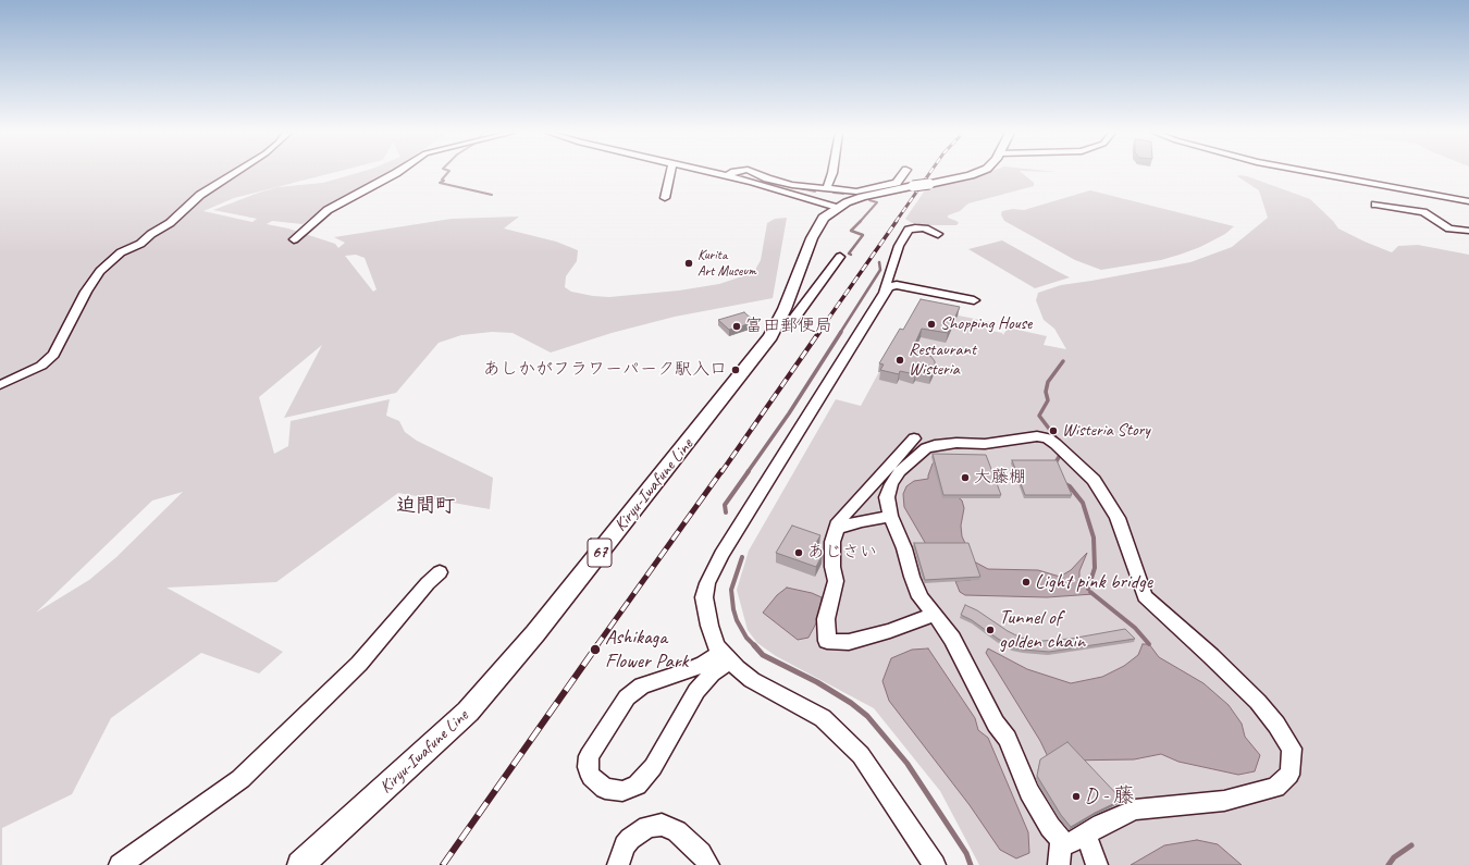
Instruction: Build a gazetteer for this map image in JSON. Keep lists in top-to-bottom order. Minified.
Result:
{"streets":{"main road":["Kiryu-Iwafune Line","67"]},"districts":["迫間町"],"places":["Kurita Art Museum","Shopping House","富田郵便局","Restaurant Wisteria","あしかがフラワーパーク駅入口","Wisteria Story","大藤棚","あじさい","Light pink bridge","Tunnel of golden chain","Ashikaga Flower Park","D - 藤"]}
